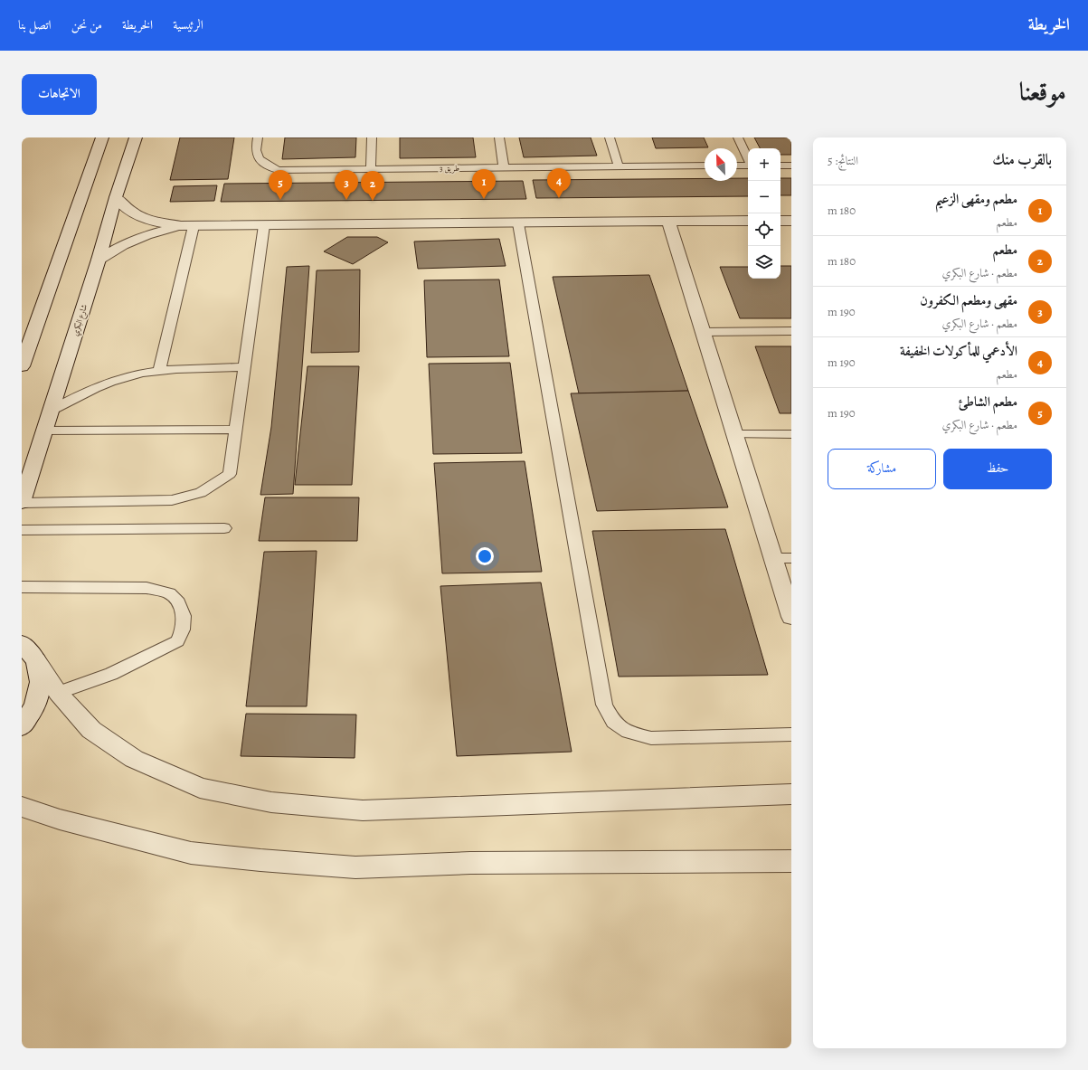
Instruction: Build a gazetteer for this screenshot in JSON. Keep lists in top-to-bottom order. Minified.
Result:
{"streets":{"street":["شارع البكري"],"lane":["طريق 3"]},"north":"top left","page":{"header":"الخريطة","nav":["الرئيسية","الخريطة","من نحن","اتصل بنا"],"title":"موقعنا","buttons":["الاتجاهات",["حفظ","مشاركة"]],"heading":["بالقرب منك","النتائج: 5"],"map_buttons":["+","−"],"pins":["4","1","3","5","2"],"list":[{"mark":"1","name":"مطعم ومقهى الزعيم","note":"مطعم","value":"180 m"},{"mark":"2","name":"مطعم","note":"مطعم · شارع البكري","value":"180 m"},{"mark":"3","name":"مقهى ومطعم الكفرون","note":"مطعم · شارع البكري","value":"190 m"},{"mark":"4","name":"الأدعمي للمأكولات الخفيفة","note":"مطعم","value":"190 m"},{"mark":"5","name":"مطعم الشاطئ","note":"مطعم · شارع البكري","value":"190 m"}]}}
